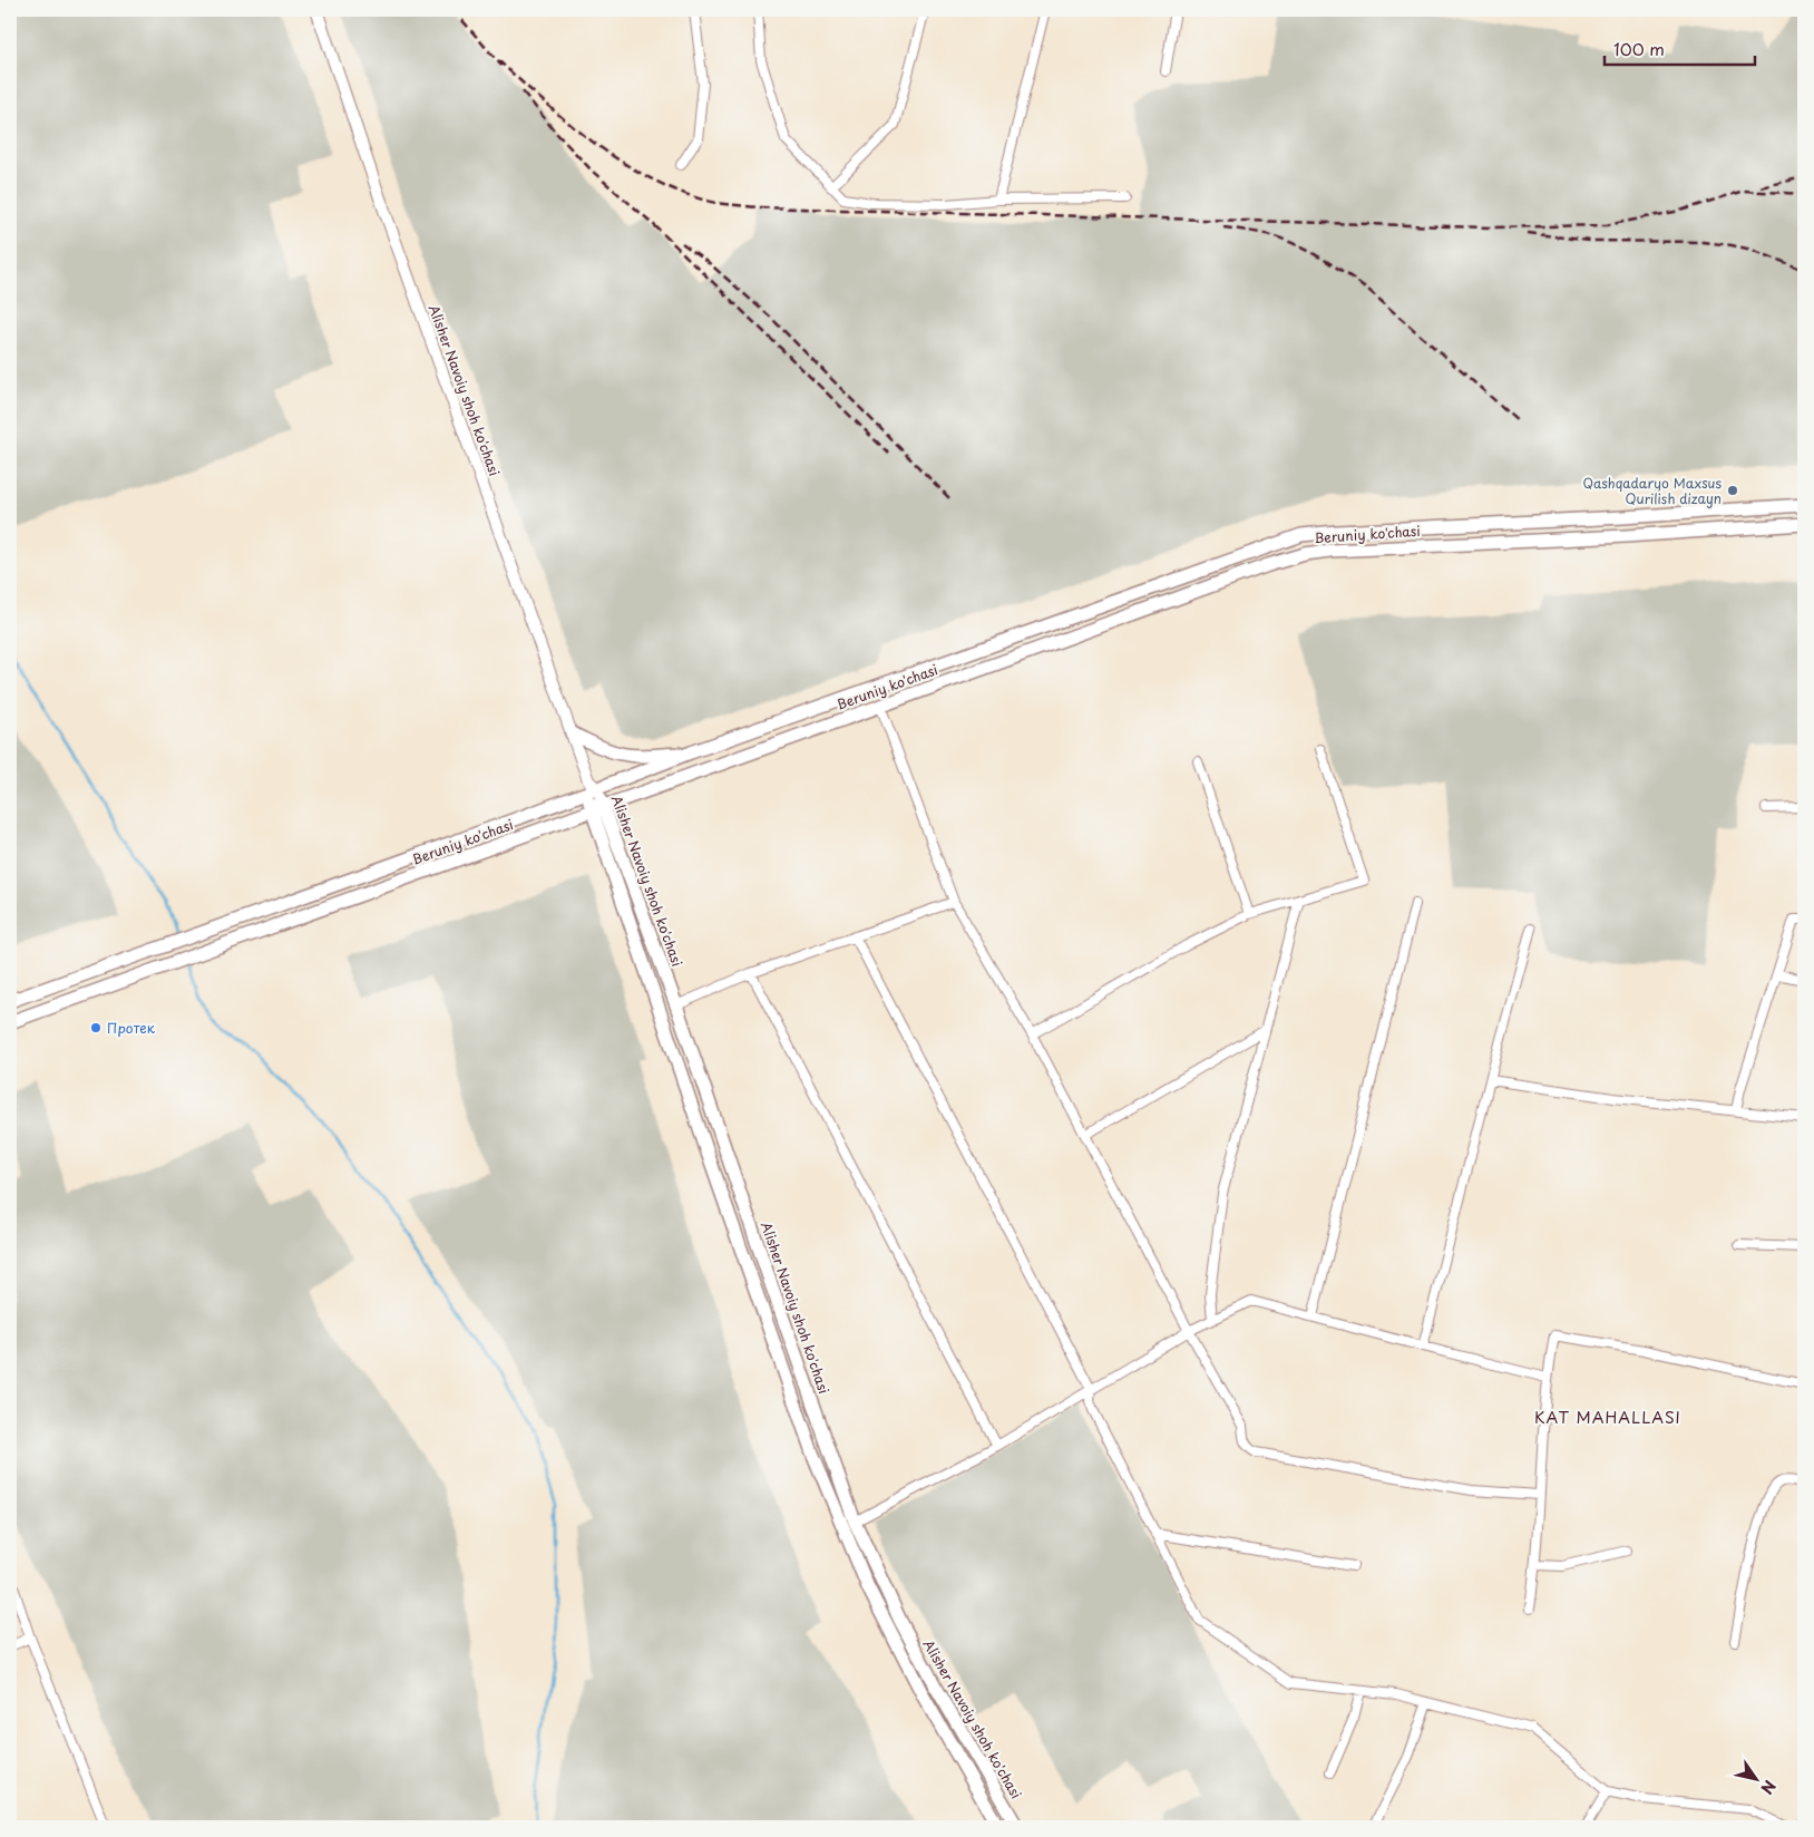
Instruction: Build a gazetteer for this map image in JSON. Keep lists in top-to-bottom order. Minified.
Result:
{"streets":{"main road":["Alisher Navoiy shoh ko'chasi","Beruniy ko'chasi"]},"crossings":[["Alisher Navoiy shoh ko'chasi","Beruniy ko'chasi"]],"districts":["KAT MAHALLASI"],"places":["Qashqadaryo Maxsus Qurilish dizayn","Протек"],"scale_bar":"100 m","north":"bottom right"}
